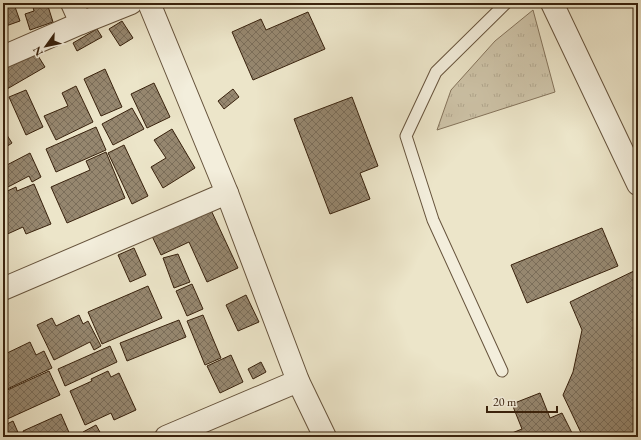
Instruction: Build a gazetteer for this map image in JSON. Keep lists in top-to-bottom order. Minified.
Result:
{"scale_bar":"20 m","north":"bottom left"}
